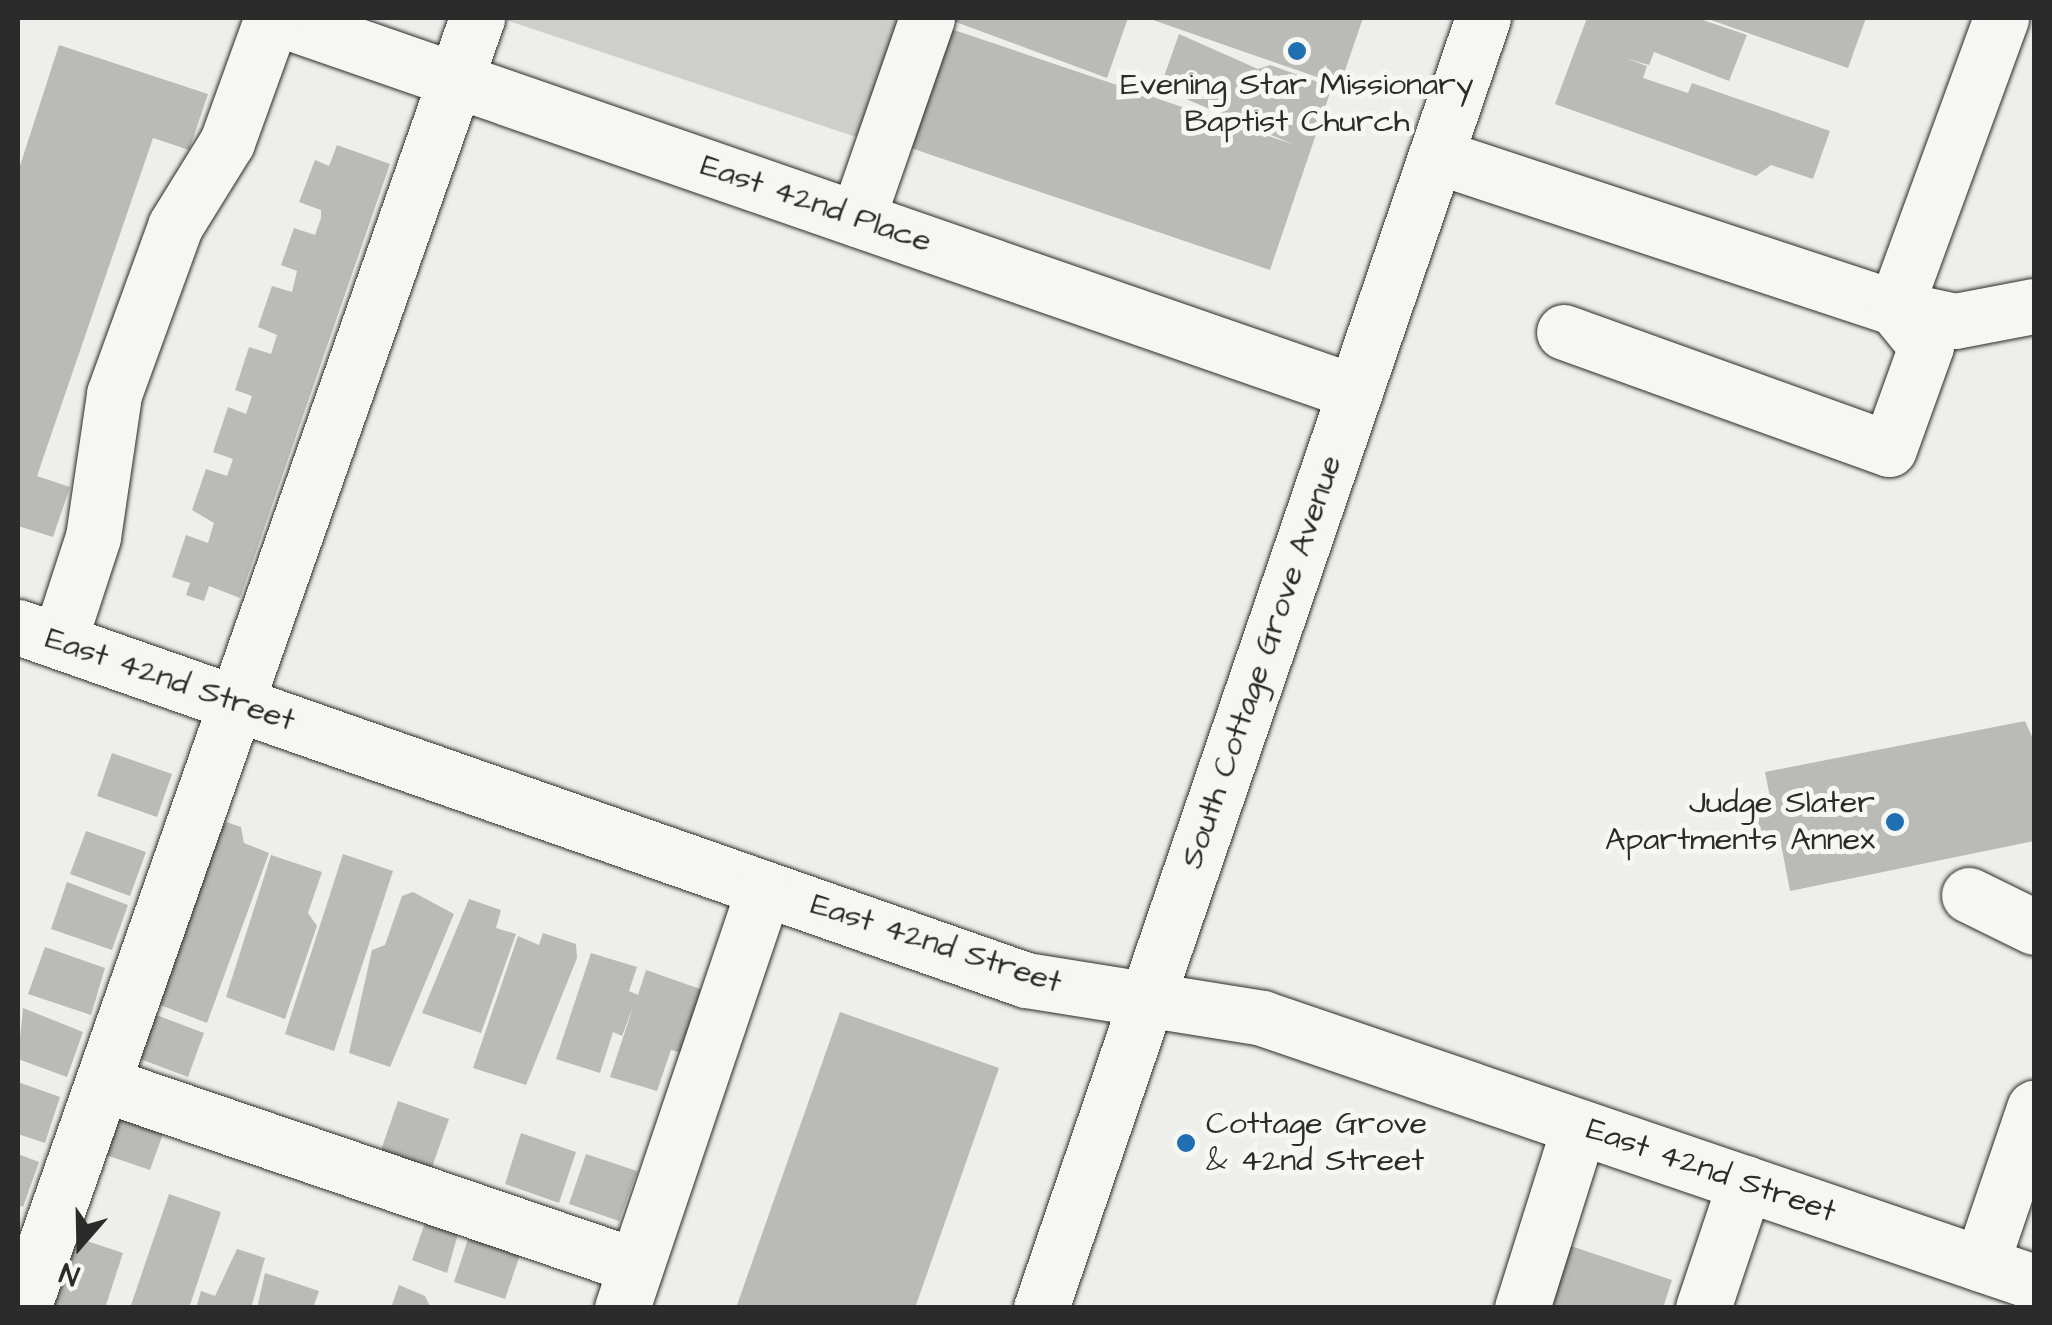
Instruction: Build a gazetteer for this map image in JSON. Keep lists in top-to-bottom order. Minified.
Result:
{"streets":{"street":["East 42nd Place","South Cottage Grove Avenue","East 42nd Street"]},"crossings":[["East 42nd Place","South Cottage Grove Avenue"],["South Cottage Grove Avenue","East 42nd Street"]],"places":["Evening Star Missionary Baptist Church","Judge Slater Apartments Annex","Cottage Grove & 42nd Street"],"north":"bottom"}
